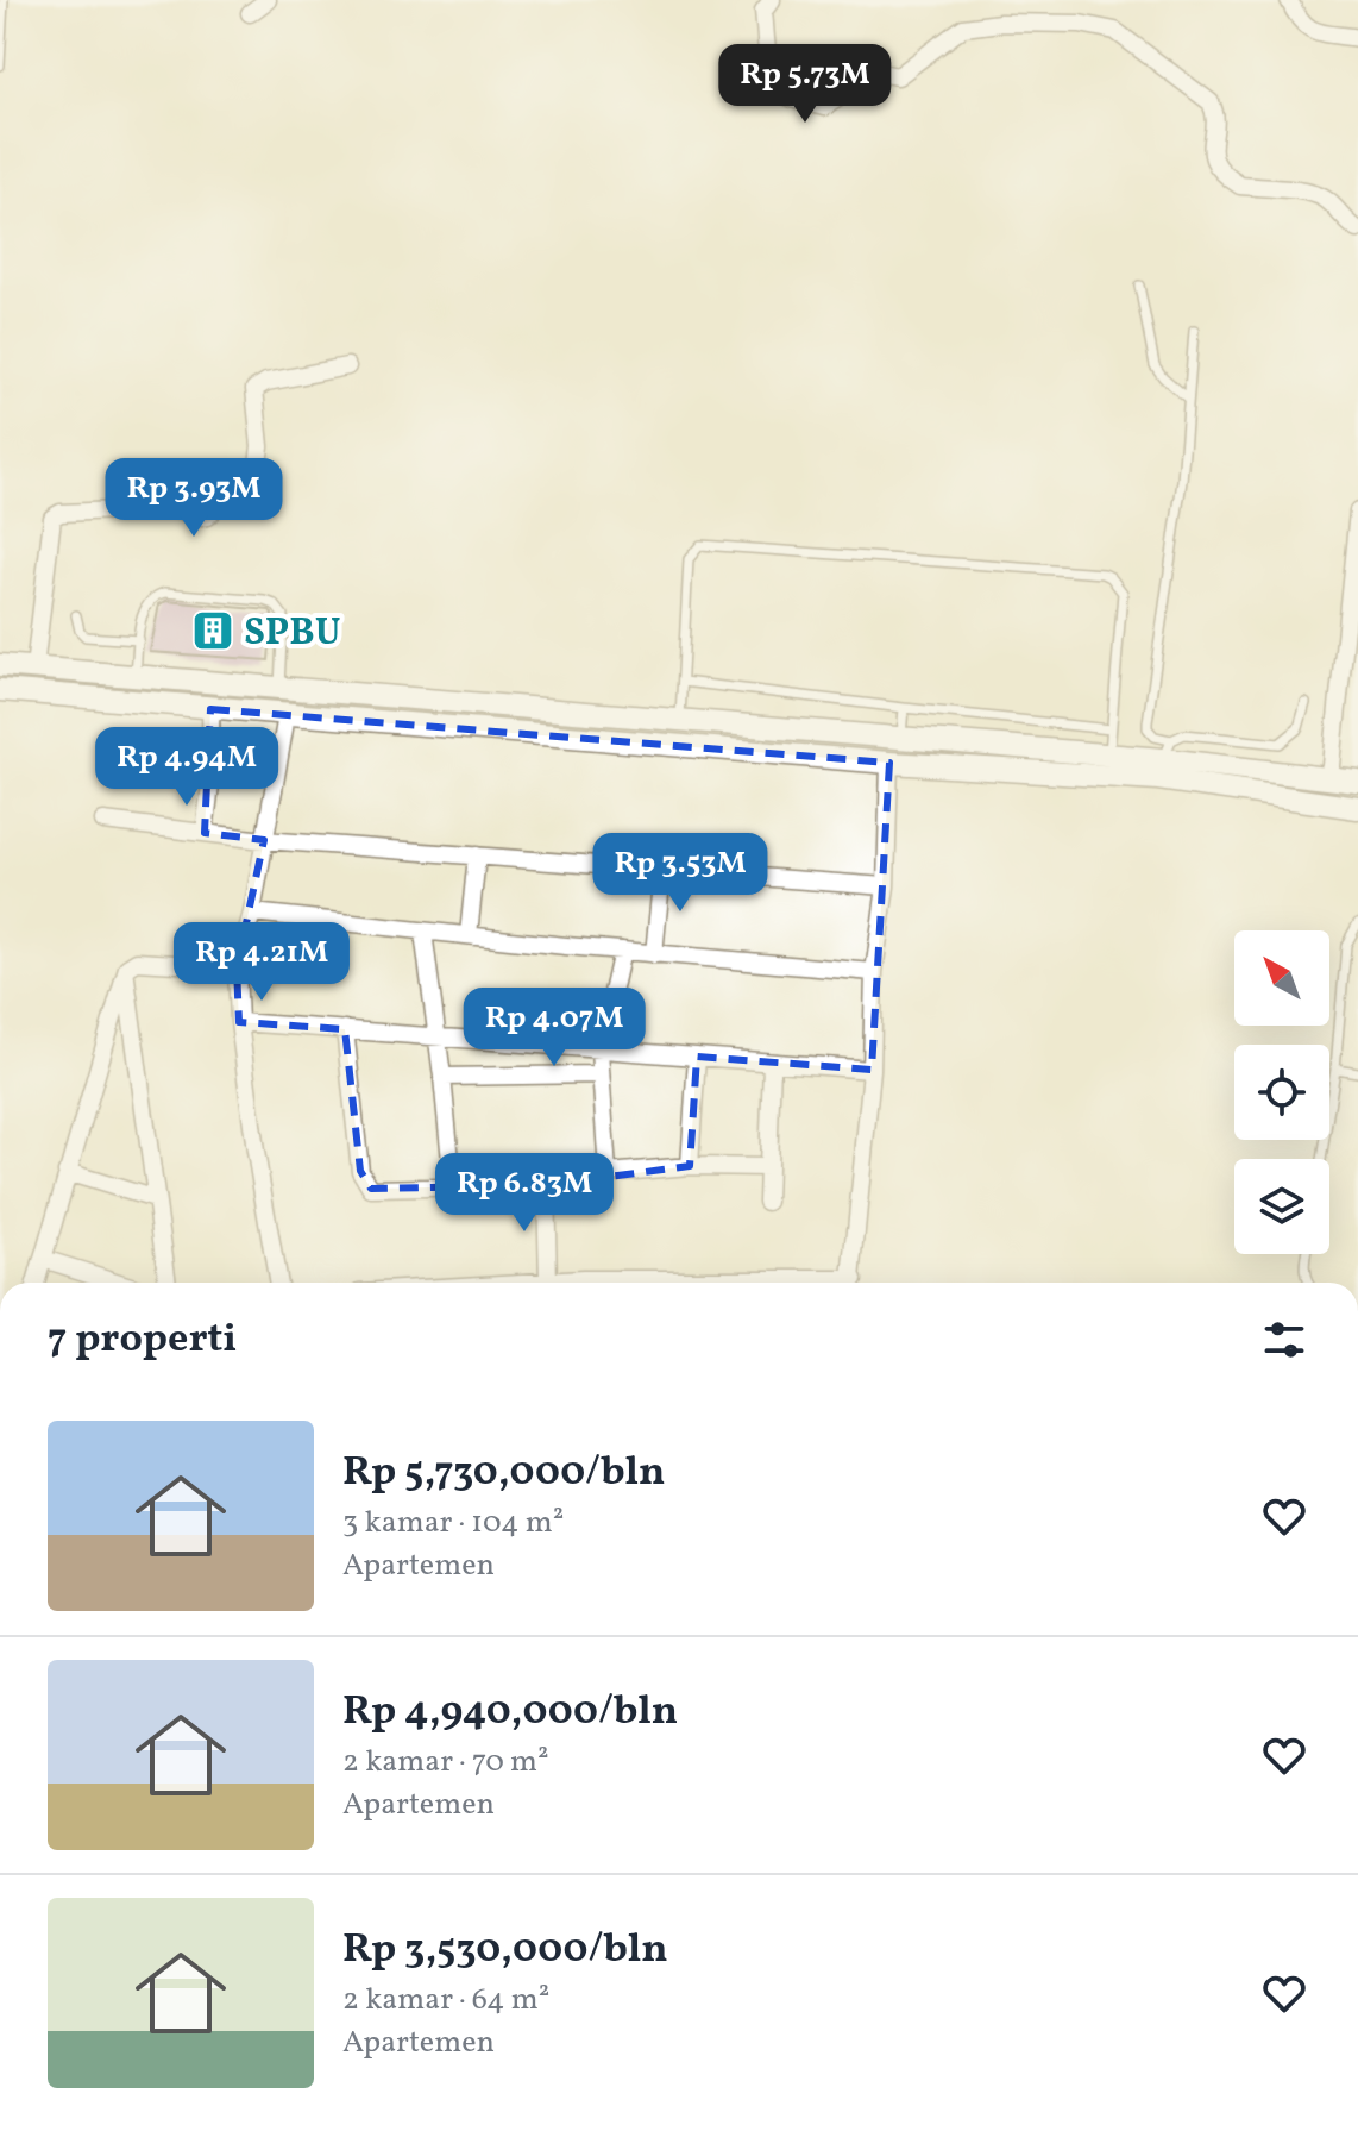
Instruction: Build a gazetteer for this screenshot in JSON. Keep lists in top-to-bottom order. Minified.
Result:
{"places":{"building":["SPBU"]},"north":"top left","page":{"price":["Rp 5.73M","Rp 3.93M","Rp 4.94M","Rp 3.53M","Rp 4.21M","Rp 4.07M","Rp 6.83M"],"heading":"7 properti","list":[{"name":"Rp 5,730,000/bln","note":"3 kamar · 104 m² · Apartemen"},{"name":"Rp 4,940,000/bln","note":"2 kamar · 70 m² · Apartemen"},{"name":"Rp 3,530,000/bln","note":"2 kamar · 64 m² · Apartemen"}]}}
